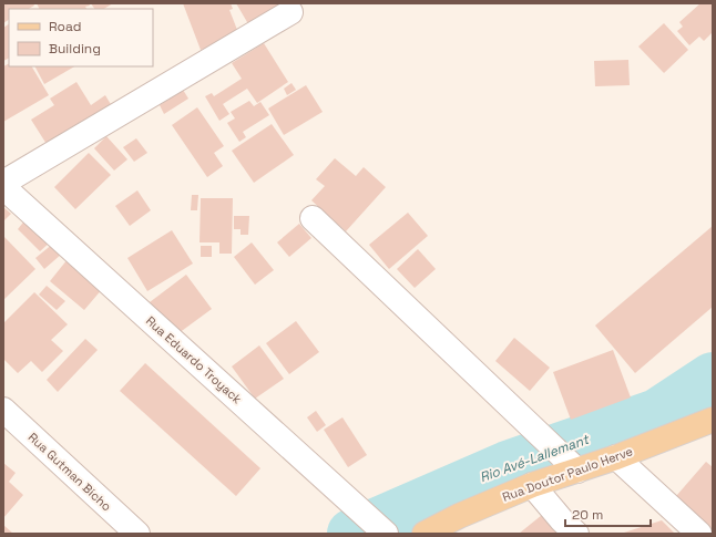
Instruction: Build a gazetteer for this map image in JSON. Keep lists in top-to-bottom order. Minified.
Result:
{"streets":{"main road":["Rua Doutor Paulo Herve"],"street":["Rua Eduardo Troyack","Rua Gutman Bicho"]},"water":["Rio Avé‐Lallemant"],"legend":["Road","Building"],"scale_bar":"20 m"}
